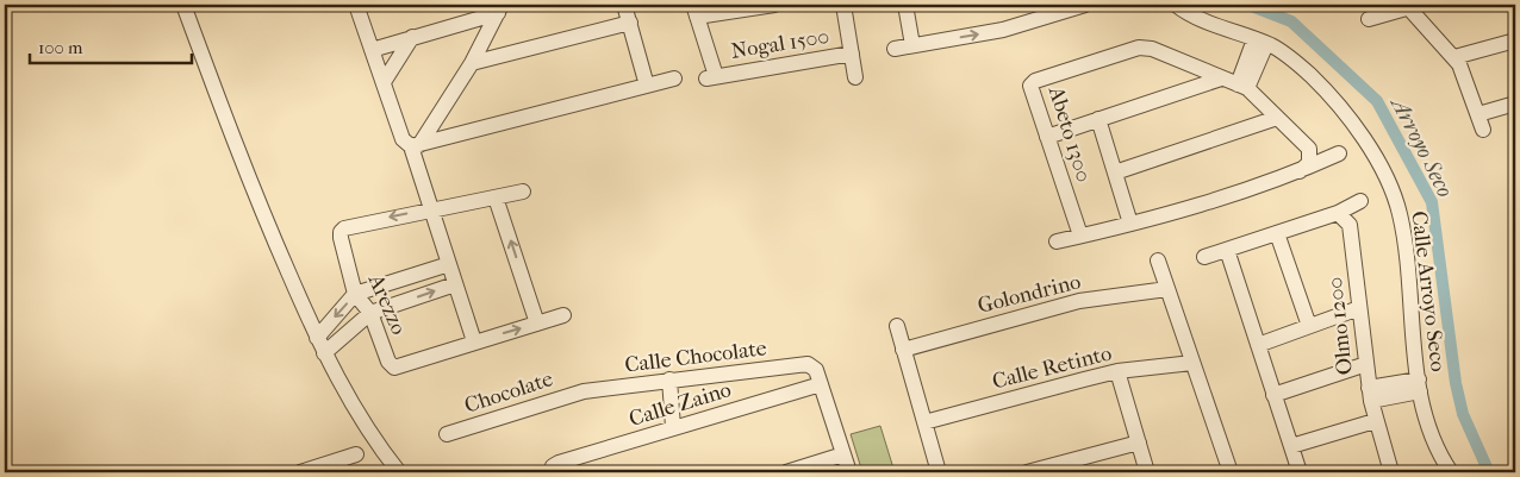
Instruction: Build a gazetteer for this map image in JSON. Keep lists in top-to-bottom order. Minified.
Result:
{"streets":{"street":["Nogal 1500","Abeto 1300","Calle Arroyo Seco","Golondrino","Arezzo","Olmo 1200","Calle Chocolate","Calle Retinto","Chocolate","Calle Zaino"]},"crossings":[["Calle Arroyo Seco","Olmo 1200"],["Calle Chocolate","Chocolate"],["Calle Chocolate","Calle Zaino"]],"water":["Arroyo Seco"],"scale_bar":"100 m"}
